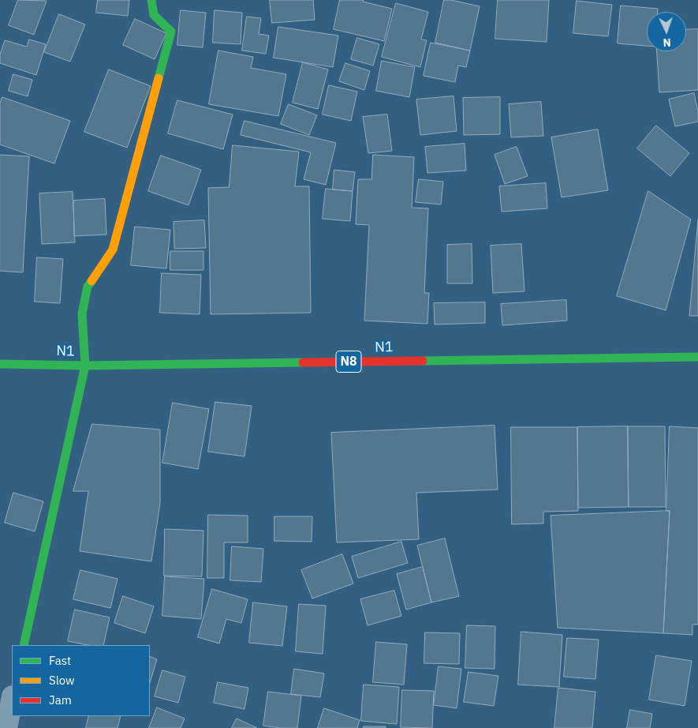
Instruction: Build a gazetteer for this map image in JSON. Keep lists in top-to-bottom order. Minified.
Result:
{"streets":{"main road":["N1","N8"]},"legend":["Fast","Slow","Jam"],"north":"bottom"}
